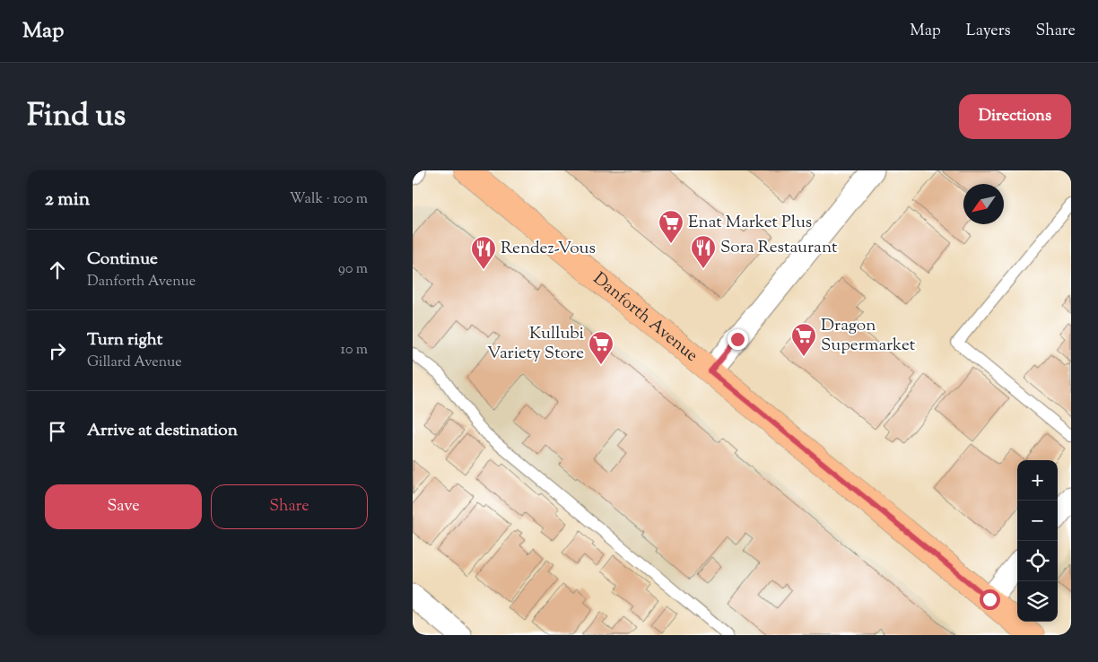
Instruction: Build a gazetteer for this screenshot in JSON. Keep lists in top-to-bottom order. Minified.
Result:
{"streets":{"main road":["Danforth Avenue"]},"places":{"supermarket":["Enat Market Plus","Dragon Supermarket","Kullubi Variety Store"],"restaurant":["Sora Restaurant","Rendez-Vous"]},"north":"bottom left","page":{"header":"Map","nav":["Map","Layers","Share"],"title":"Find us","buttons":["Directions",["Save","Share"]],"heading":["2 min","Walk · 100 m"],"list":[["Continue","Danforth Avenue","90 m"],["Turn right","Gillard Avenue","10 m"],"Arrive at destination"],"map_buttons":["+","−"]}}
